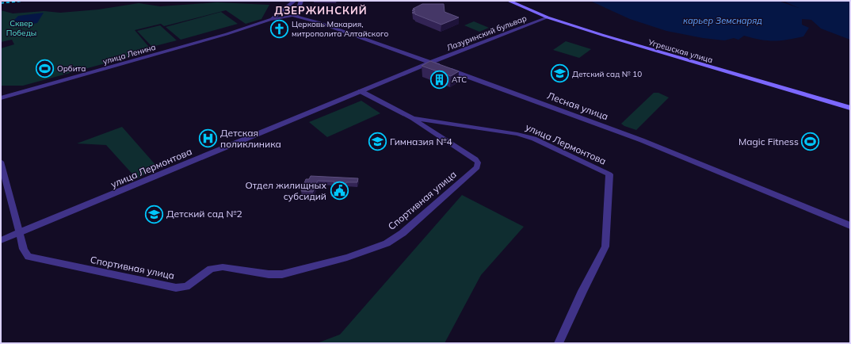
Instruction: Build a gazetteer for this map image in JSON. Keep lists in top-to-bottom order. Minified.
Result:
{"streets":{"main road":["Угрешская улица"],"street":["Лазуринский бульвар","улица Ленина","Лесная улица","улица Лермонтова","Спортивная улица"]},"crossings":[["Лазуринский бульвар","Угрешская улица"],["Лазуринский бульвар","Лесная улица"],["Лазуринский бульвар","улица Лермонтова"],["улица Ленина","Лесная улица"],["Лесная улица","улица Лермонтова"],["улица Лермонтова","Спортивная улица"]],"districts":["ДЗЕРЖИНСКИЙ"],"water":["карьер Земснаряд"],"parks":["Сквер Победы"],"places":{"church":["Церковь Макария, митрополита Алтайского"],"sports":["Орбита","Magic Fitness"],"school or university":["Детский сад № 10","Гимназия №4","Детский сад №2"],"building":["АТС"],"hospital":["Детская поликлиника"],"public building":["Отдел жилищных субсидий"]}}
